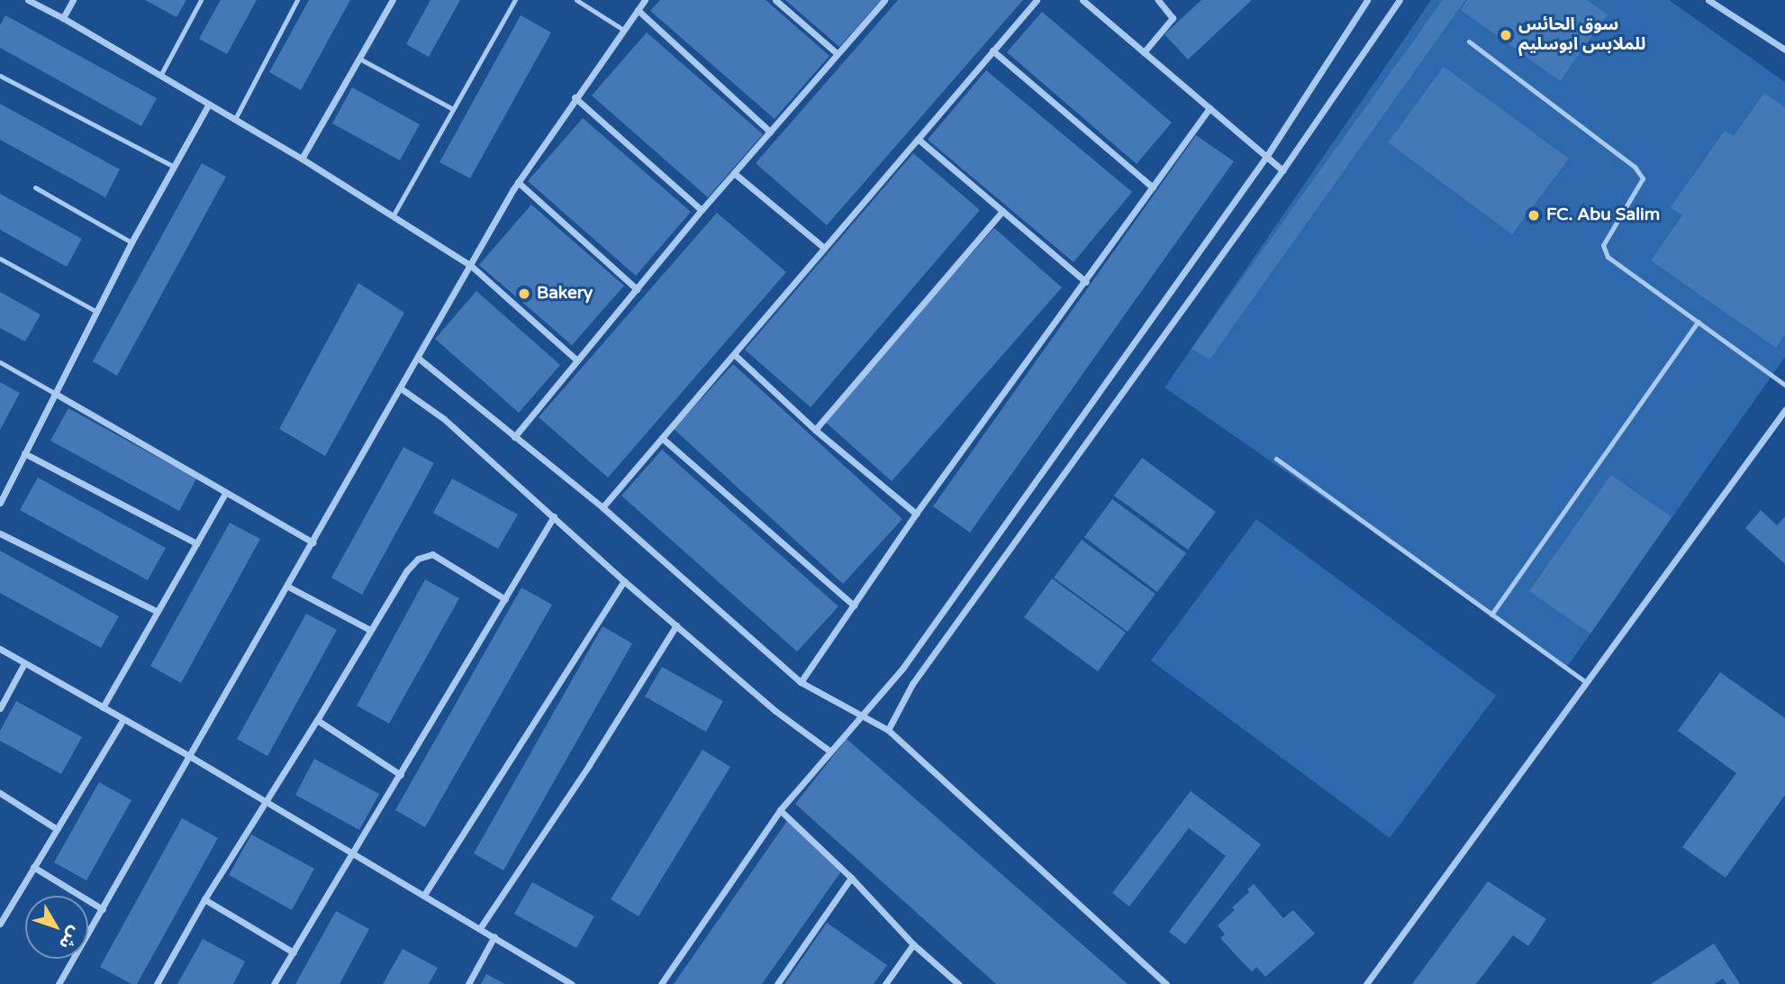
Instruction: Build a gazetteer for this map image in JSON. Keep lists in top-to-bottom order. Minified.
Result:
{"places":["سوق الحائس للملابس ابوسليم","FC. Abu Salim","Bakery"],"north":"bottom right"}
